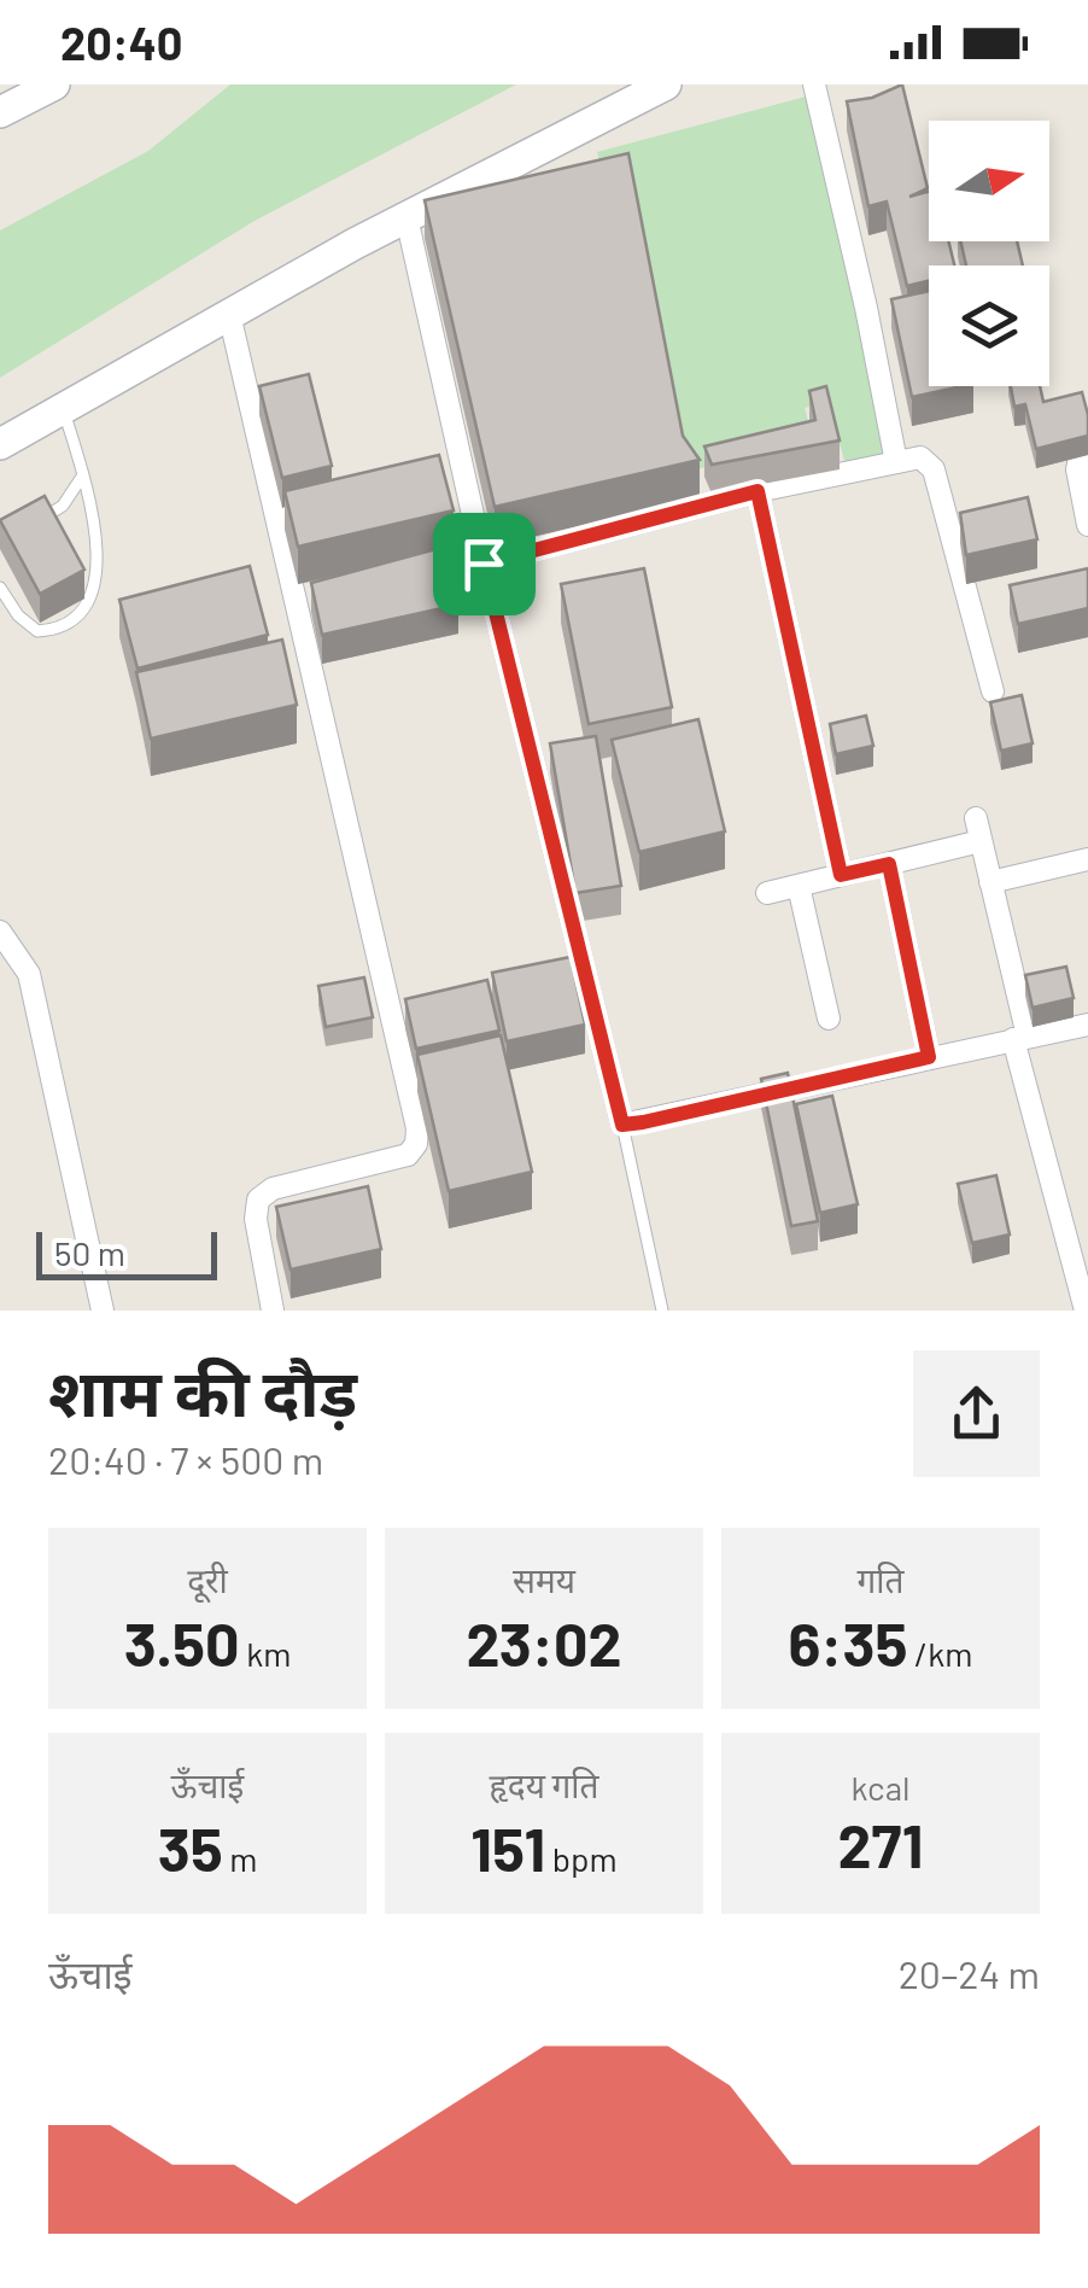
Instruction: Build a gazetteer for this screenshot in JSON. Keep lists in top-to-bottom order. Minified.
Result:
{"scale_bar":"50 m","north":"right","page":{"status":"20:40","scale":"50 m","heading":["शाम की दौड़","20:40 · 7 × 500 m"],"stats":[["दूरी","3.50 km"],["समय","23:02"],["गति","6:35 /km"],["ऊँचाई","35 m"],["हृदय गति","151 bpm"],["kcal","271"]],"chart":["ऊँचाई","20–24 m"]}}
